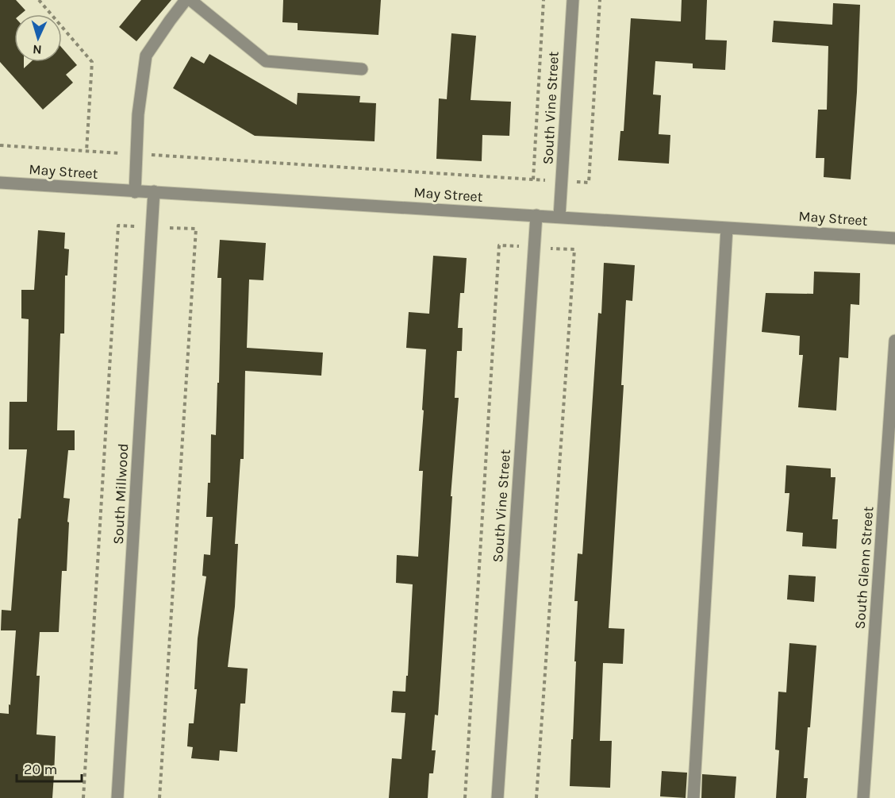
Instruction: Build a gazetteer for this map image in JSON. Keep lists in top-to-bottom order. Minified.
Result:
{"streets":{"street":["South Vine Street","May Street","South Millwood","South Glenn Street"]},"crossings":[["South Vine Street","May Street"],["May Street","South Millwood"]],"scale_bar":"20 m","north":"bottom"}
